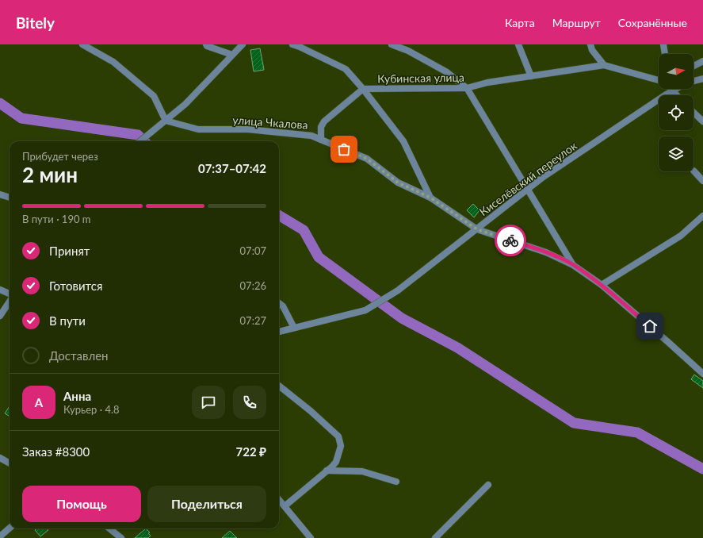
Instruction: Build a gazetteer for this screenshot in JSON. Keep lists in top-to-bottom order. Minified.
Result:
{"streets":{"street":["Кубинская улица","улица Чкалова","Киселёвский переулок"]},"crossings":[["Кубинская улица","улица Чкалова"],["улица Чкалова","Киселёвский переулок"]],"north":"right","page":{"header":"Bitely","nav":["Карта","Маршрут","Сохранённые"],"heading":["2 мин","Прибудет через","07:37–07:42"],"panel":["Анна","Курьер · 4.8","Заказ #8300","722 ₽"],"bar":"В пути · 190 m","list":[["Принят","07:07"],["Готовится","07:26"],["В пути","07:27"],"Доставлен"],"round":"А","buttons":["Помощь","Поделиться"]}}
